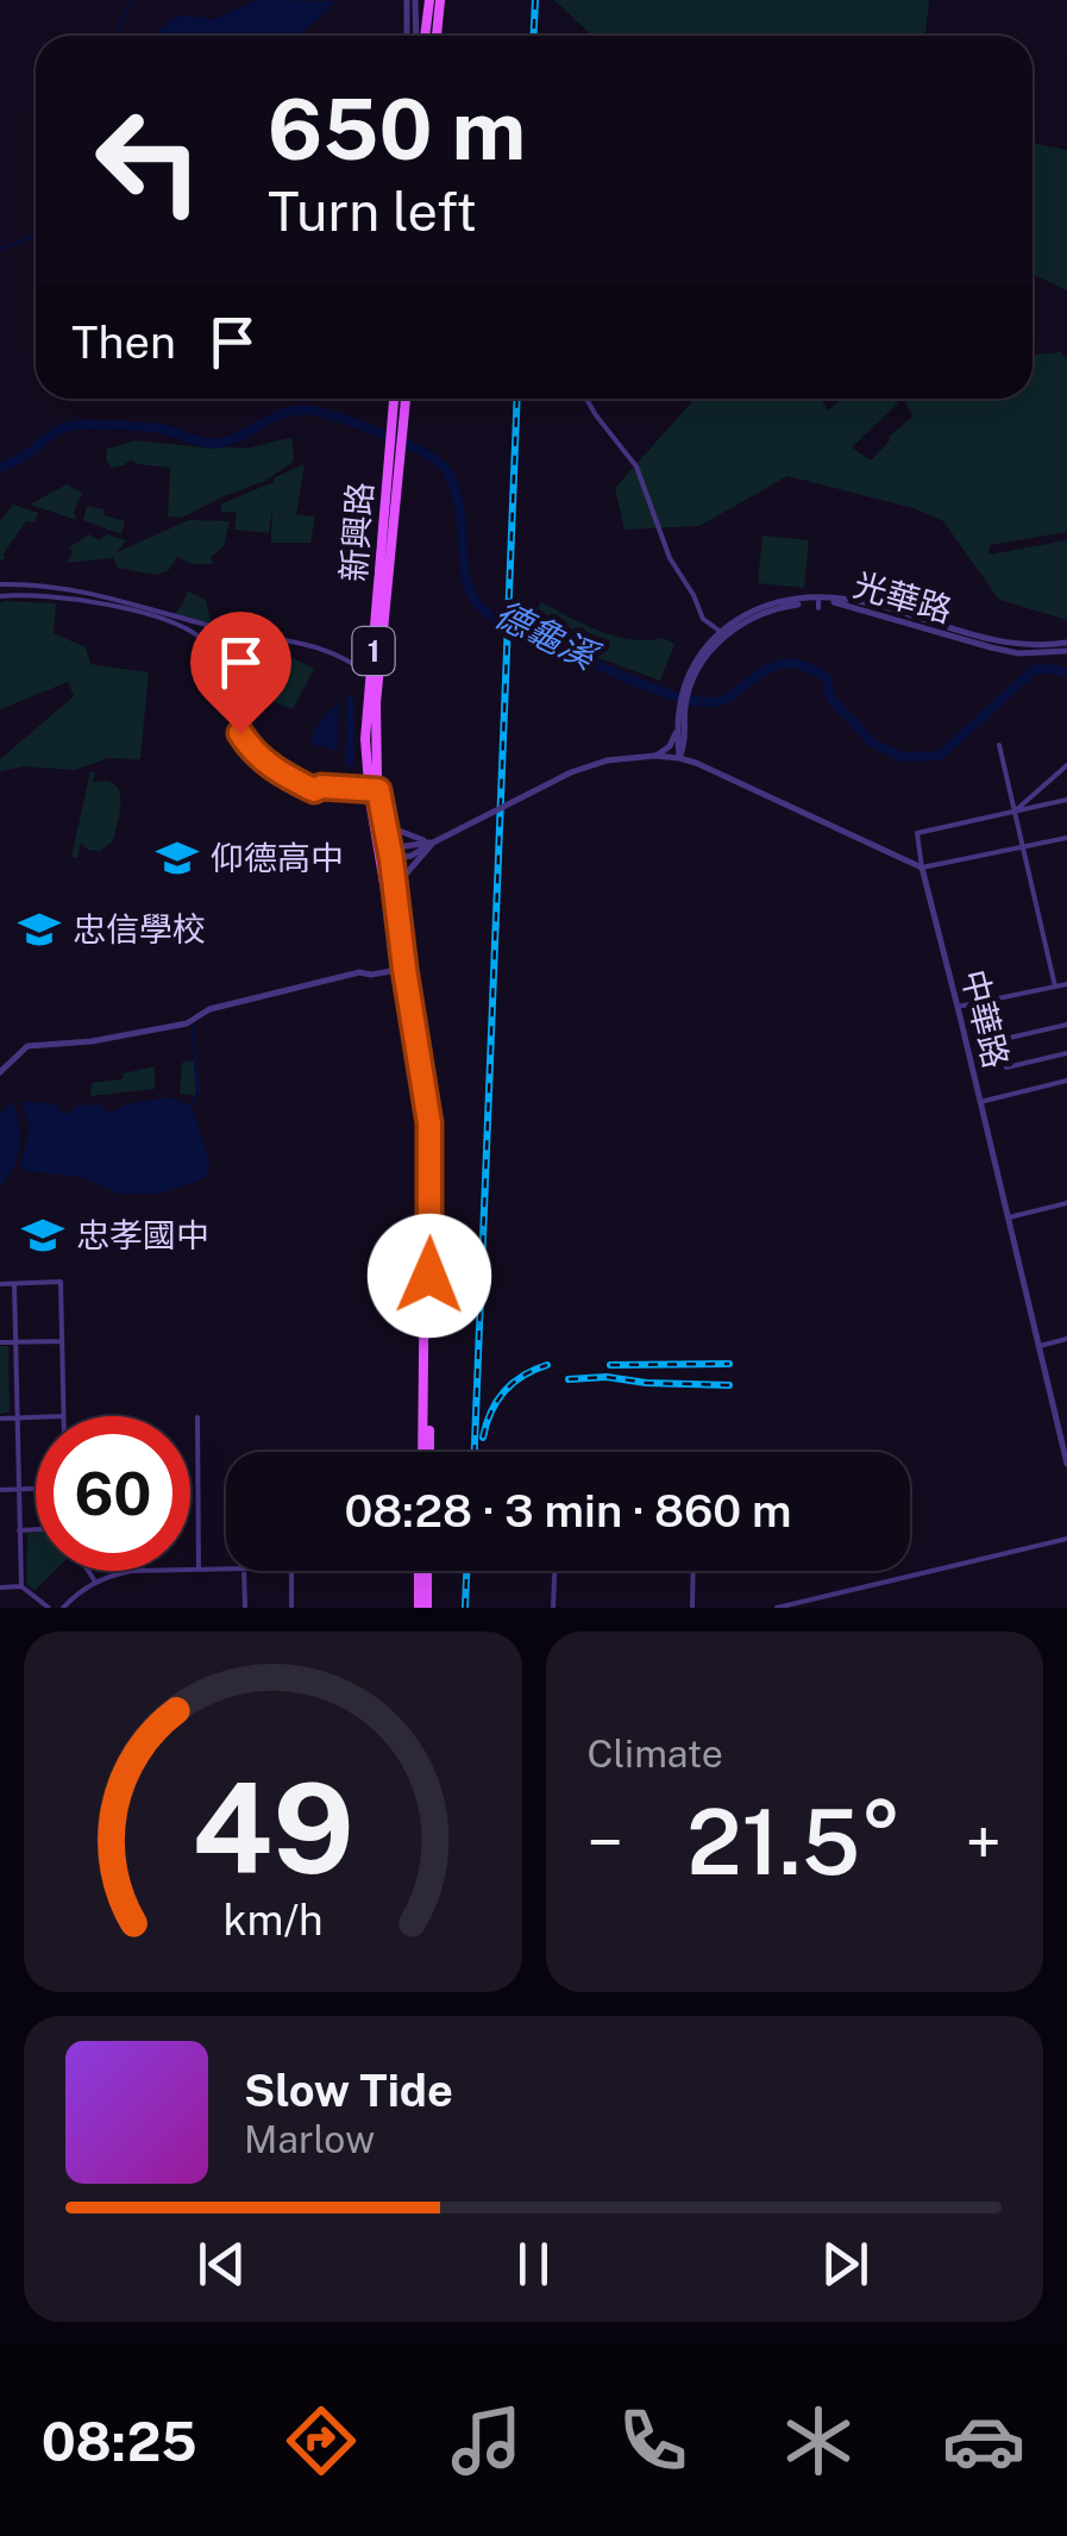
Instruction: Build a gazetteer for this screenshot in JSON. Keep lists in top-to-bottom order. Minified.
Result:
{"streets":{"main road":["新興路","1"],"street":["光華路","中華路"]},"crossings":[["新興路","1"]],"water":["德龜溪"],"places":{"school or university":["仰德高中","忠信學校","忠孝國中"]},"page":{"turn":["650 m","Turn left"],"then":"Then","limit":"60","trip":"08:28 · 3 min · 860 m","tile":"Climate","heat":["−","21.5°","+"],"song":["Slow Tide","Marlow"],"tabs":"08:25","gauge":["49","km/h"]}}
